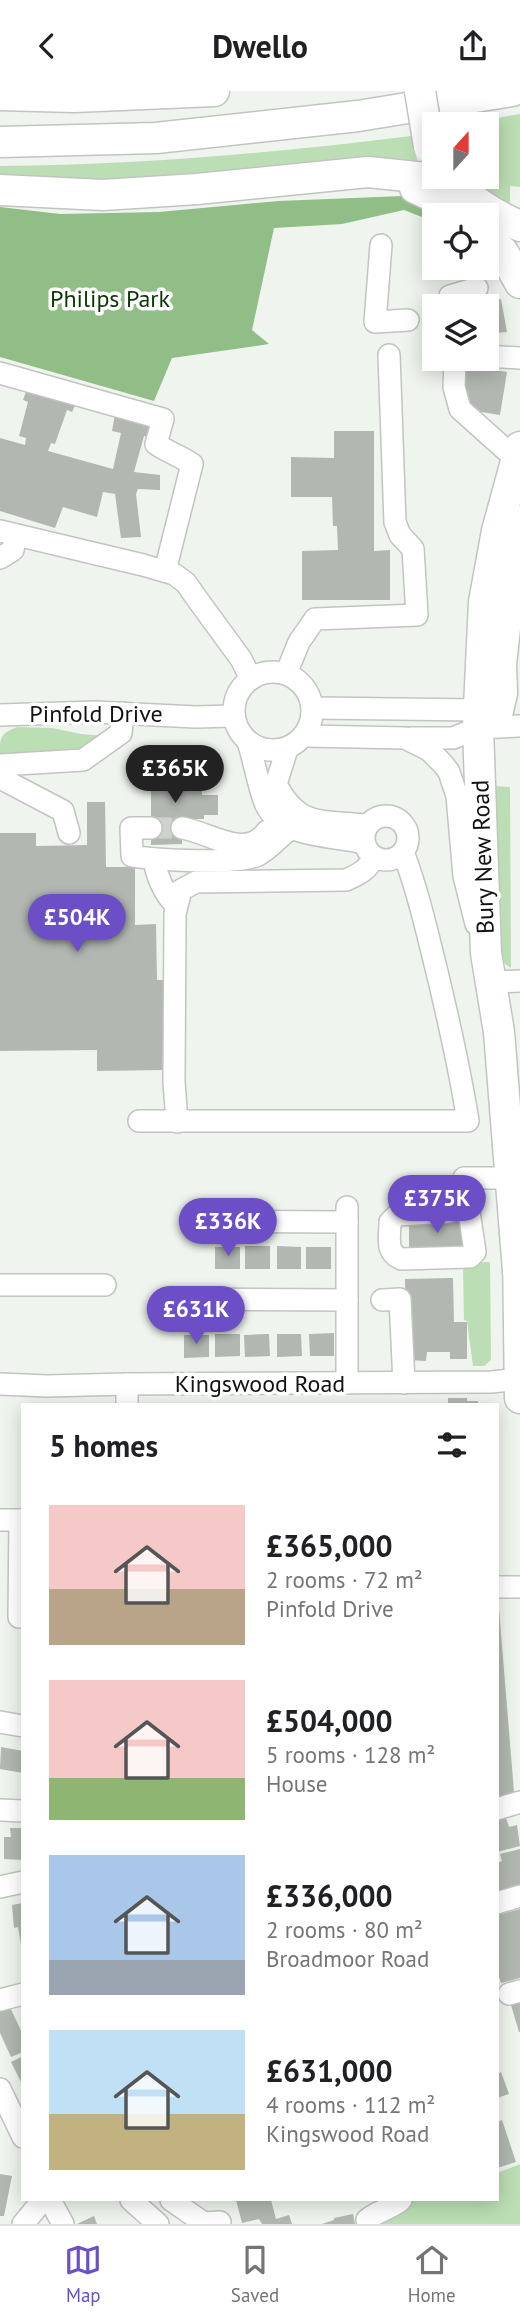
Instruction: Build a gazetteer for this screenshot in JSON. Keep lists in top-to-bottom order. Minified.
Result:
{"streets":{"highway":["Bury New Road"],"street":["Pinfold Drive","Kingswood Road"]},"crossings":[["Bury New Road","Kingswood Road"]],"parks":["Philips Park"],"north":"top","page":{"header":"Dwello","price":["£365K","£504K","£375K","£336K","£631K"],"heading":"5 homes","list":[{"name":"£365,000","note":"2 rooms · 72 m² · Pinfold Drive"},{"name":"£504,000","note":"5 rooms · 128 m² · House"},{"name":"£336,000","note":"2 rooms · 80 m² · Broadmoor Road"},{"name":"£631,000","note":"4 rooms · 112 m² · Kingswood Road"}],"tabs":["Map","Saved","Home"]}}
